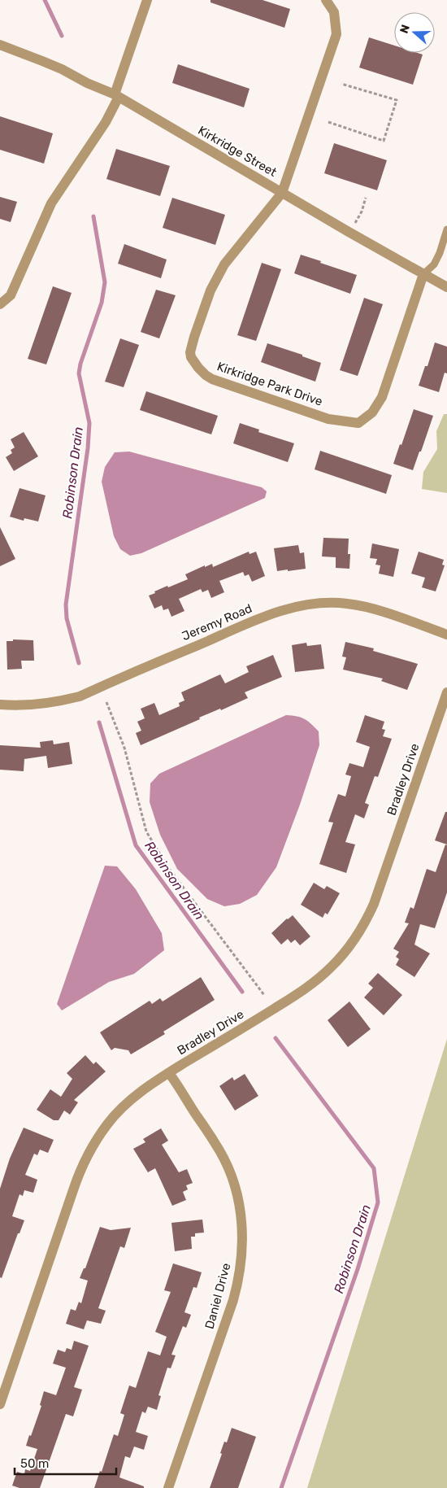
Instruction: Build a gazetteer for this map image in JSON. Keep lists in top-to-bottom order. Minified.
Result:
{"streets":{"street":["Kirkridge Street","Kirkridge Park Drive","Jeremy Road","Bradley Drive","Daniel Drive"]},"crossings":[["Kirkridge Street","Kirkridge Park Drive"],["Bradley Drive","Daniel Drive"]],"water":["Robinson Drain"],"scale_bar":"50 m","north":"left"}
